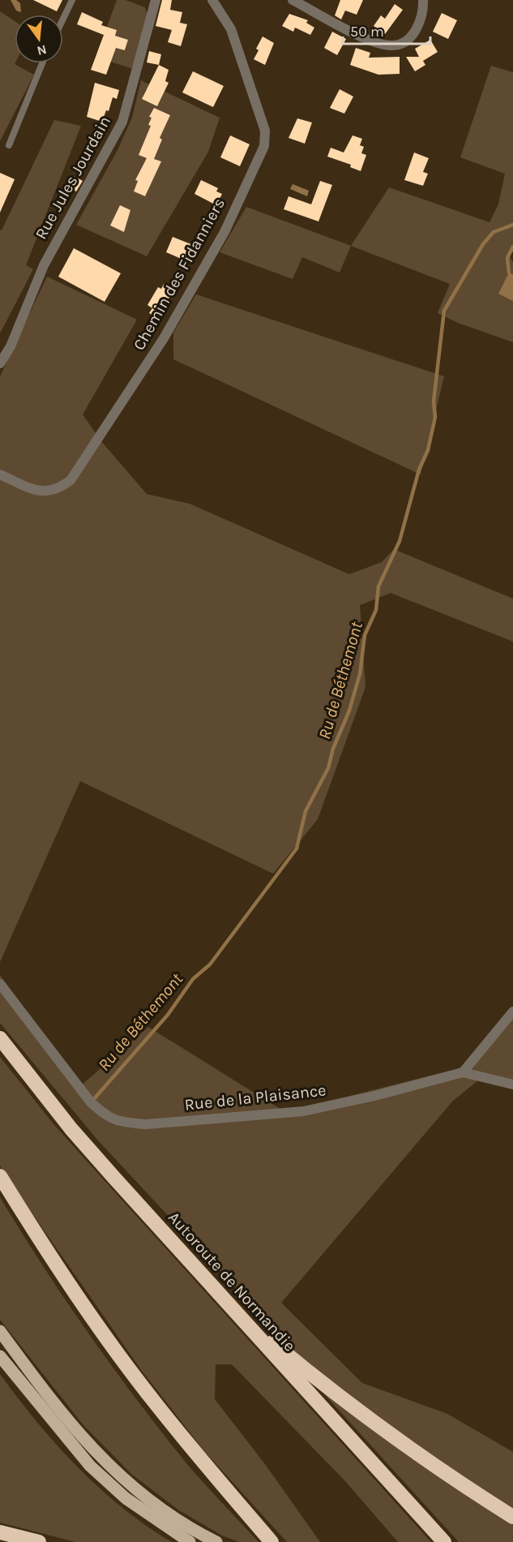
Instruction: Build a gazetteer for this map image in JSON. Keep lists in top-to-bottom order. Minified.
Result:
{"streets":{"highway":["Autoroute de Normandie"],"street":["Rue Jules Jourdain","Chemin des Fidanniers","Rue de la Plaisance"]},"water":["Ru de Béthemont"],"scale_bar":"50 m","north":"bottom"}
